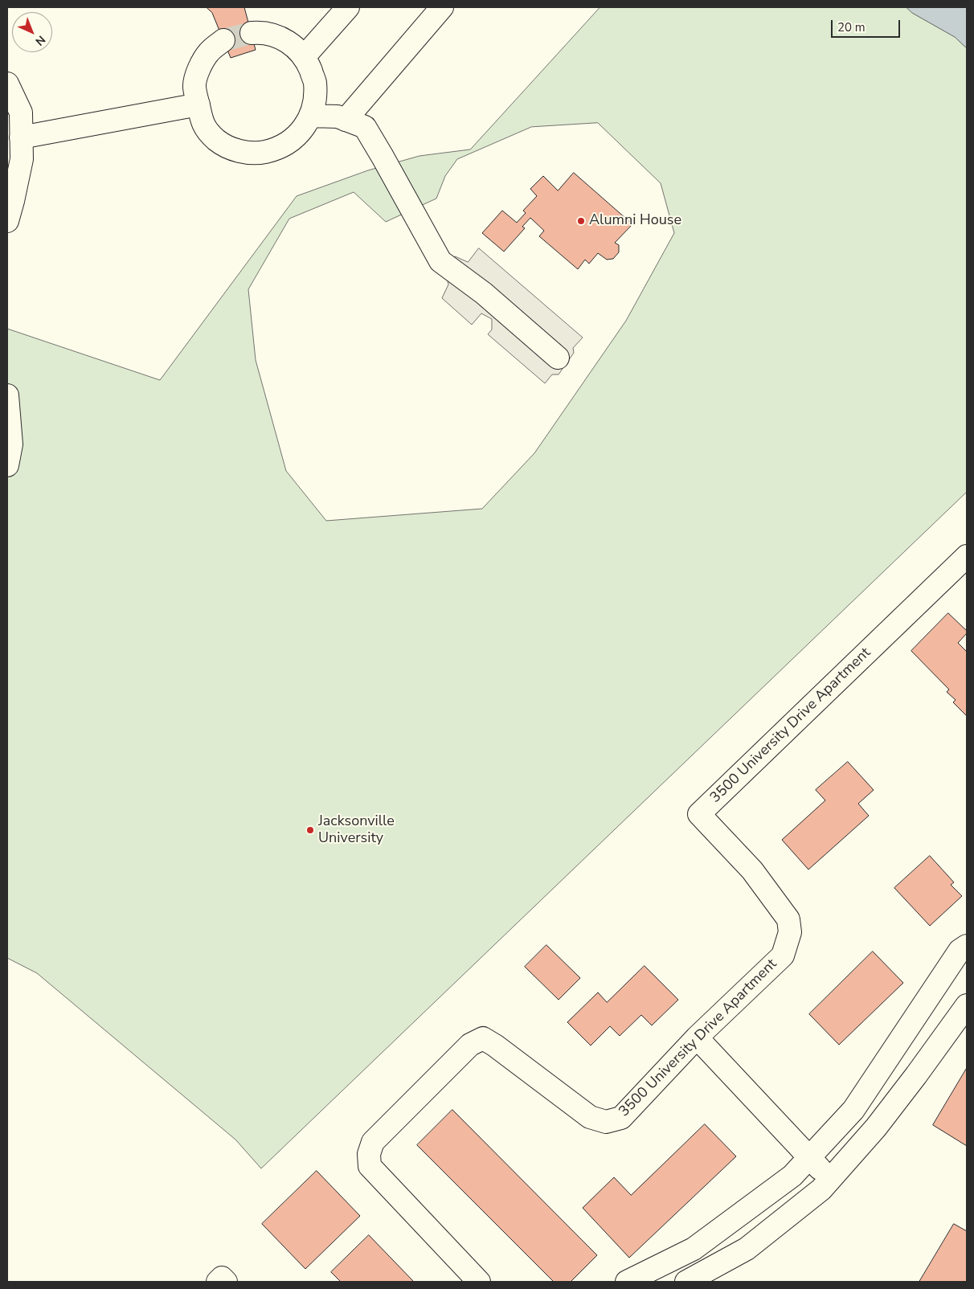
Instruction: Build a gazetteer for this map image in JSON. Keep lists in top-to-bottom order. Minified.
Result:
{"streets":{"street":["3500 University Drive Apartment"]},"places":["Alumni House","Jacksonville University"],"scale_bar":"20 m","north":"bottom right"}
